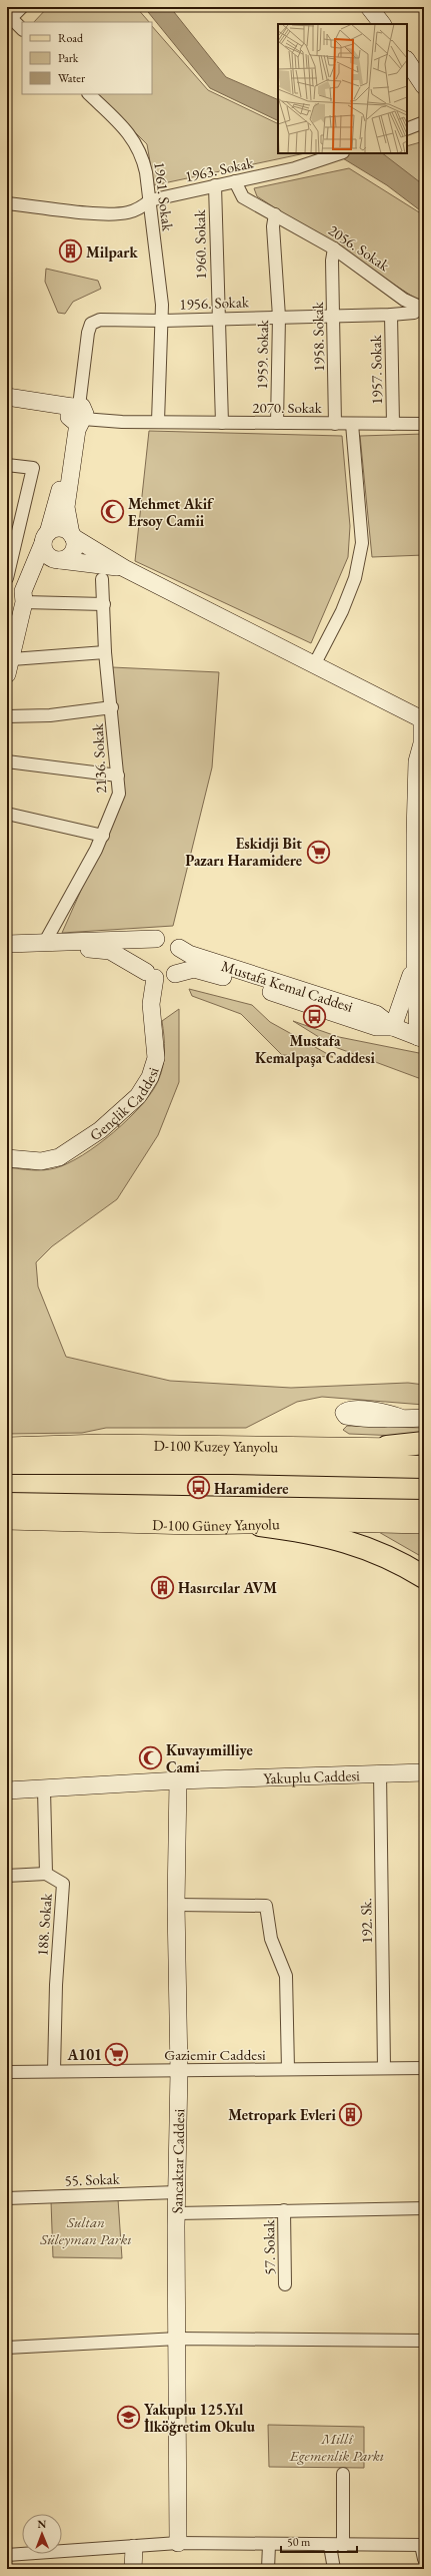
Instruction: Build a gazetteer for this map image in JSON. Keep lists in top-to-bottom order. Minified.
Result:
{"streets":{"main road":["D-100 Kuzey Yanyolu","D-100 Güney Yanyolu"],"street":["1963. Sokak","1961. Sokak","1960. Sokak","2056. Sokak","1956. Sokak","1958. Sokak","1959. Sokak","1957. Sokak","2070. Sokak","2136. Sokak","Mustafa Kemal Caddesi","Gençlik Caddesi","Yakuplu Caddesi","192. Sk.","188. Sokak","Gaziemir Caddesi","Sancaktar Caddesi","55. Sokak","57. Sokak"]},"crossings":[["1963. Sokak","1961. Sokak"],["1963. Sokak","1960. Sokak"],["1963. Sokak","2056. Sokak"],["1961. Sokak","1956. Sokak"],["1961. Sokak","2070. Sokak"],["1960. Sokak","1956. Sokak"],["1960. Sokak","2070. Sokak"],["2056. Sokak","1956. Sokak"],["2056. Sokak","1958. Sokak"],["2056. Sokak","1959. Sokak"],["1956. Sokak","1958. Sokak"],["1956. Sokak","1959. Sokak"],["1956. Sokak","1957. Sokak"],["1956. Sokak","2070. Sokak"],["1958. Sokak","2070. Sokak"],["1959. Sokak","2070. Sokak"],["1957. Sokak","2070. Sokak"],["Mustafa Kemal Caddesi","Gençlik Caddesi"],["Yakuplu Caddesi","192. Sk."],["Yakuplu Caddesi","188. Sokak"],["Yakuplu Caddesi","Sancaktar Caddesi"],["192. Sk.","Gaziemir Caddesi"],["188. Sokak","Gaziemir Caddesi"],["Gaziemir Caddesi","Sancaktar Caddesi"],["Sancaktar Caddesi","55. Sokak"]],"parks":["Sultan Süleyman Parkı","Millî Egemenlik Parkı"],"places":{"building":["Milpark","Hasırcılar AVM","Metropark Evleri"],"mosque":["Mehmet Akif Ersoy Camii","Kuvayımilliye Cami"],"supermarket":["Eskidji Bit Pazarı Haramidere","A101"],"bus stop":["Mustafa Kemalpaşa Caddesi","Haramidere"],"school or university":["Yakuplu 125.Yıl İlköğretim Okulu"]},"legend":["Road","Park","Water"],"scale_bar":"50 m","north":"top"}
